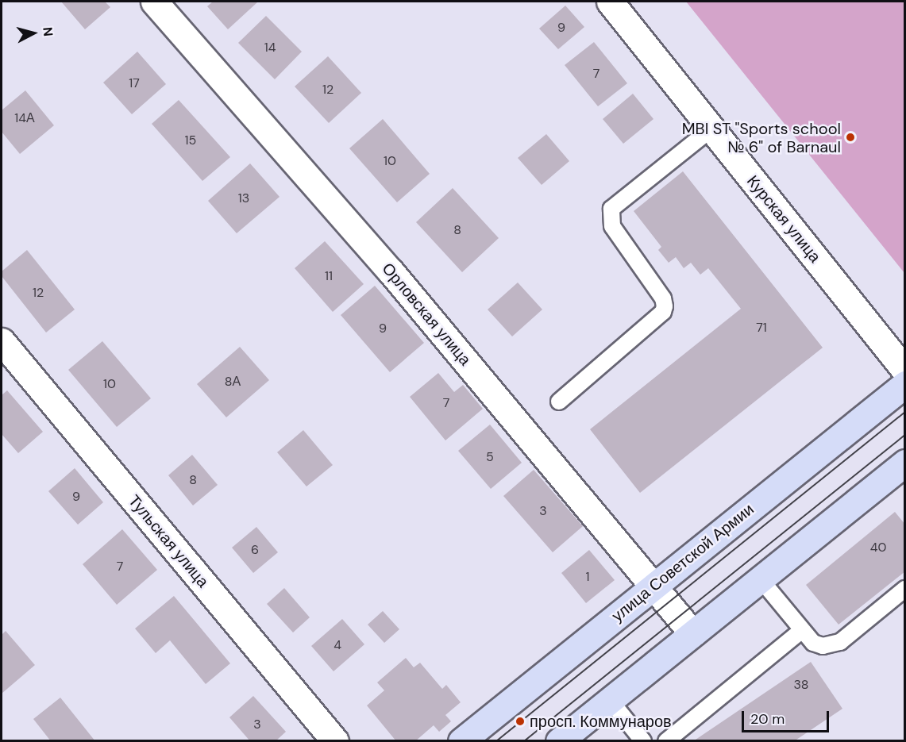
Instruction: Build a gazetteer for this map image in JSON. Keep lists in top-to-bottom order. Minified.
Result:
{"streets":{"main road":["улица Советской Армии"],"street":["Курская улица","Орловская улица","Тульская улица"]},"crossings":[["Орловская улица","улица Советской Армии"]],"places":["MBI ST \"Sports school № 6\" of Barnaul","просп. Коммунаров"],"house_numbers":["9","14","7","17","12","14А","15","10","13","8","11","12","71","9","8А","10","7","5","8","9","3","40","6","7","1","4","38","3"],"scale_bar":"20 m","north":"right"}
